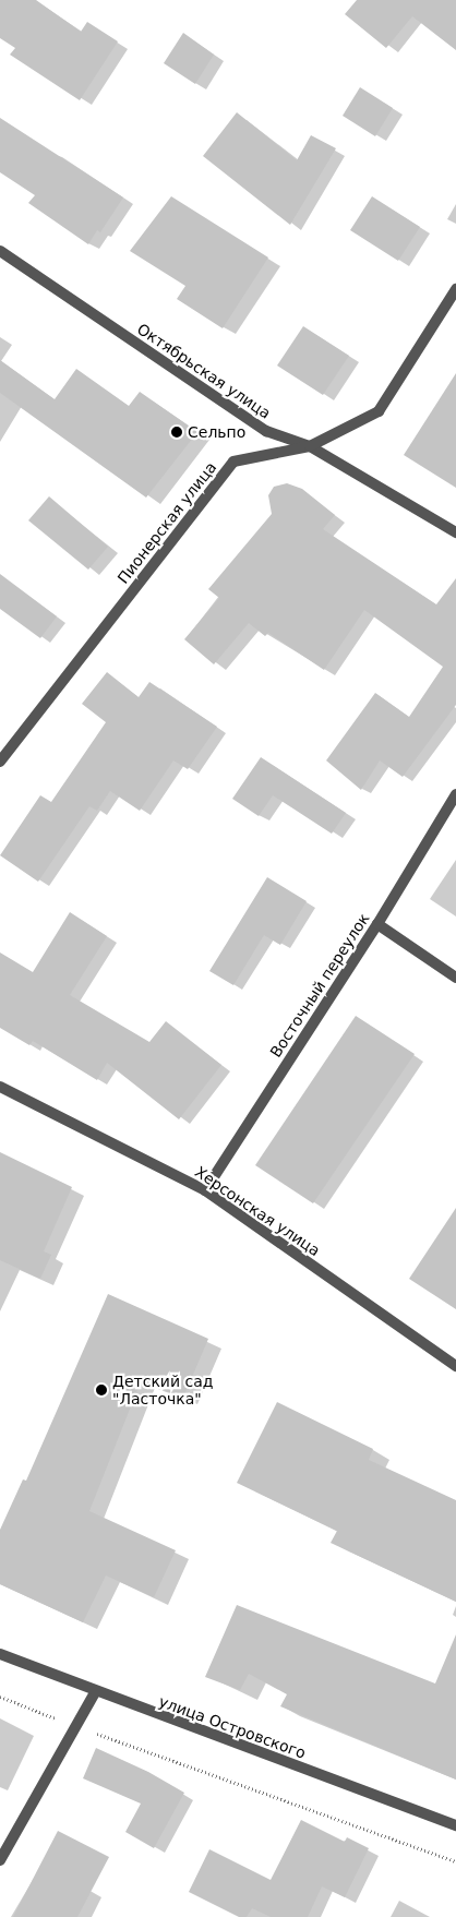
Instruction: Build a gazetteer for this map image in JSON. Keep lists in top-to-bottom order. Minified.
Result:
{"streets":{"street":["Октябрьская улица","Пионерская улица","Восточный переулок","Херсонская улица","улица Островского"]},"crossings":[["Октябрьская улица","Пионерская улица"],["Восточный переулок","Херсонская улица"]],"places":["Сельпо","Детский сад \"Ласточка\""]}
